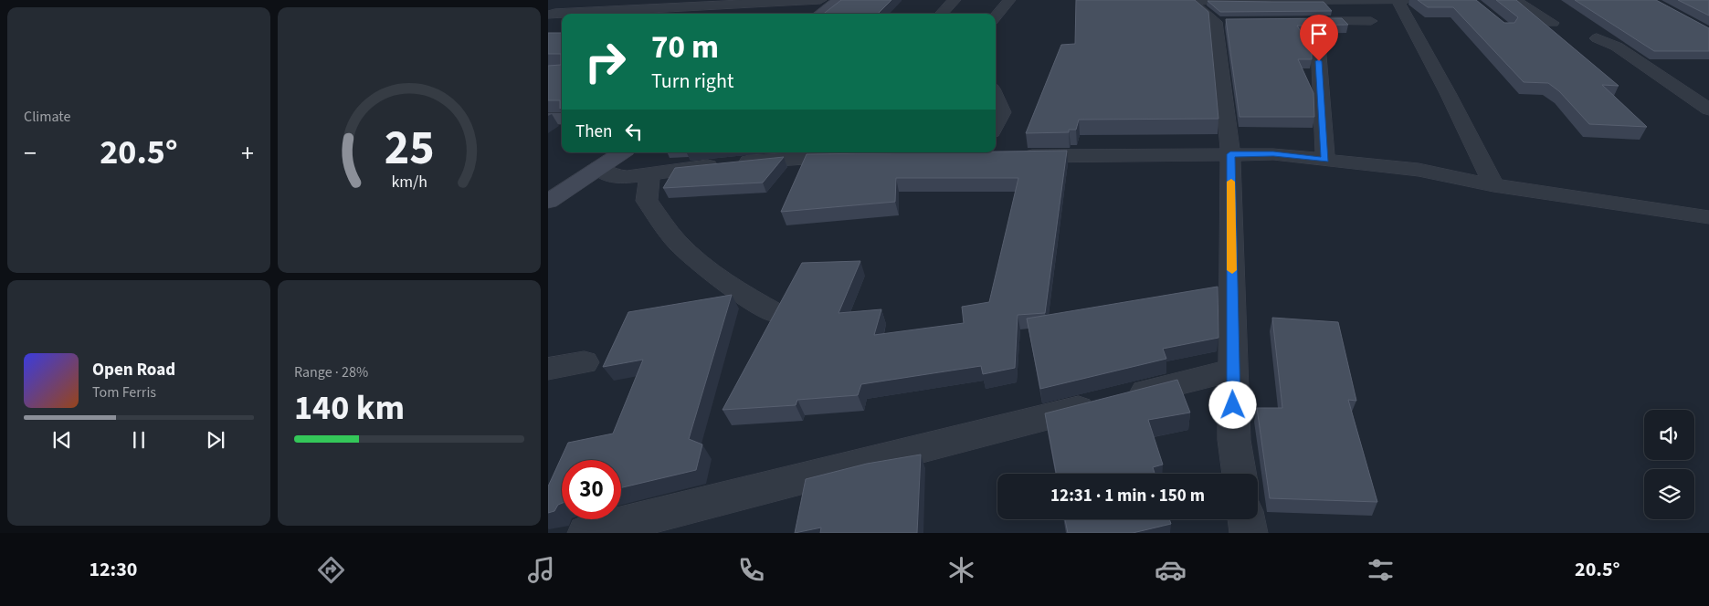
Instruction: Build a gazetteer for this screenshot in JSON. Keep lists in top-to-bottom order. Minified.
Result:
{"page":{"tile":["Climate",["Range · 28%","140 km"]],"turn":["70 m","Turn right"],"then":"Then","heat":["−","20.5°","+"],"song":["Open Road","Tom Ferris"],"limit":"30","trip":"12:31 · 1 min · 150 m","tabs":["12:30","20.5°"],"gauge":["25","km/h"]}}
